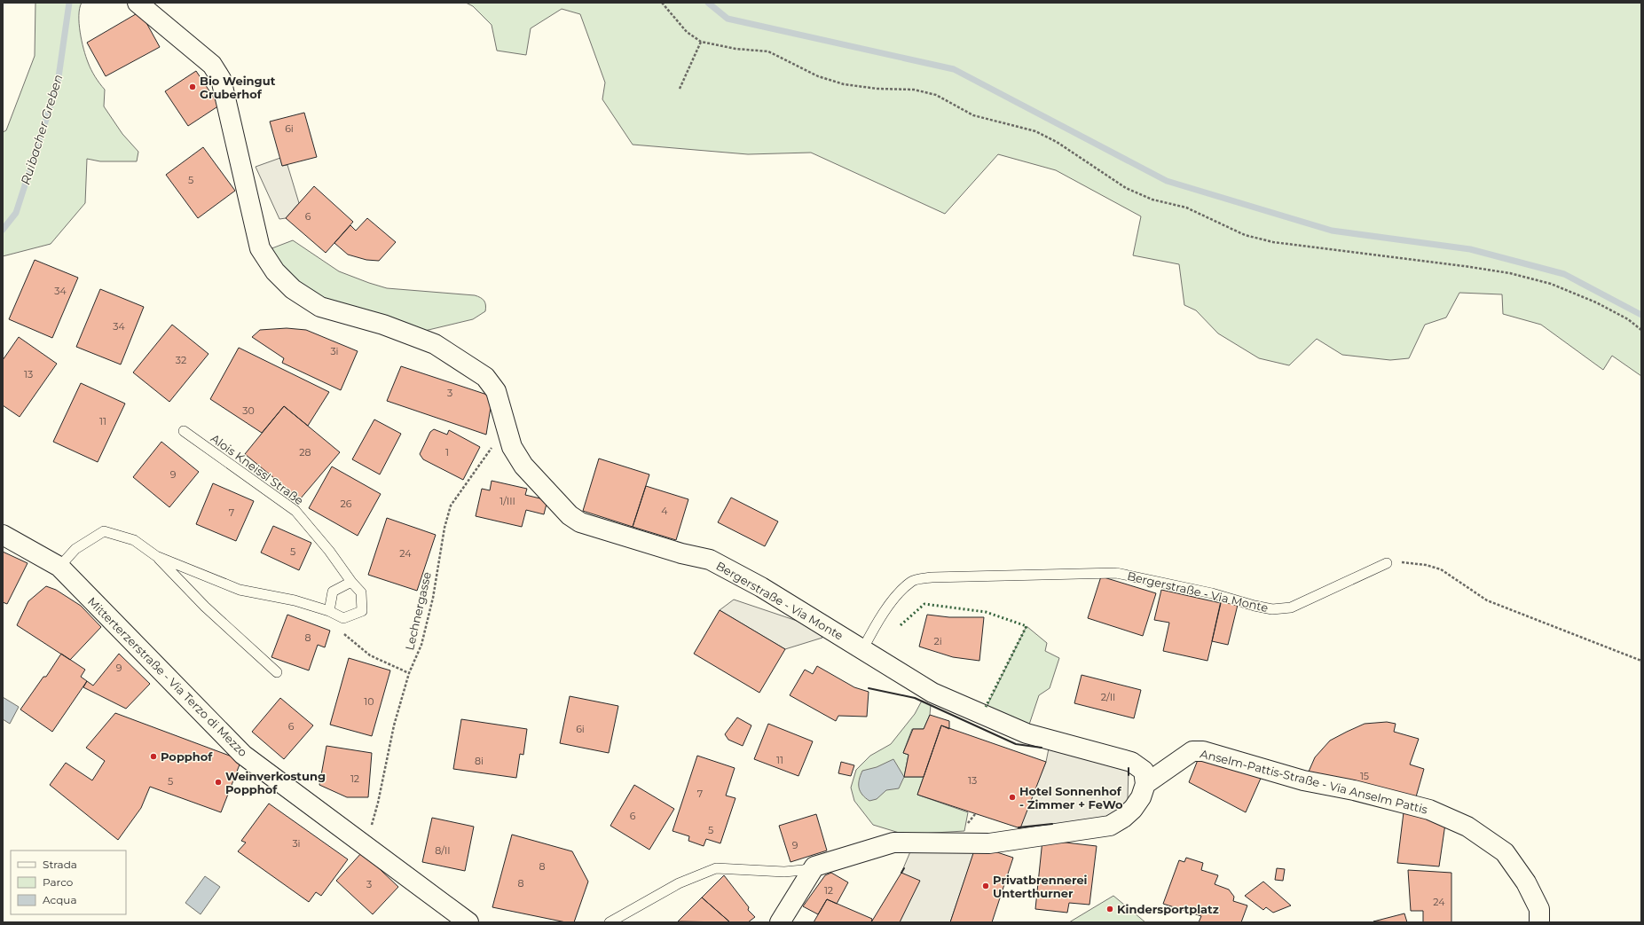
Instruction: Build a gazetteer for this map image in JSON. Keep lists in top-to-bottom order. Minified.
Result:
{"streets":{"street":["Bergerstraße - Via Monte","Mitterterzerstraße - Via Terzo di Mezzo","Anselm-Pattis-Straße - Via Anselm Pattis"],"lane":["Alois Kneissl Straße"],"path":["Lechnergasse"]},"crossings":[["Alois Kneissl Straße","Mitterterzerstraße - Via Terzo di Mezzo"],["Bergerstraße - Via Monte","Lechnergasse"],["Bergerstraße - Via Monte","Anselm-Pattis-Straße - Via Anselm Pattis"]],"water":["Ruibacher Greben"],"places":["Bio Weingut Gruberhof","Popphof","Weinverkostung Popphof","Hotel Sonnenhof - Zimmer + FeWo","Privatbrennerei Unterthurner","Kindersportplatz"],"house_numbers":["6i","5","6","34","34","3i","32","13","3","30","11","28","1","9","1/III","26","4","7","5","24","8","2i","9","2/II","10","6","6i","11","8i","15","12","13","5","7","6","5","3i","9","8/II","8","8","3","12","24"],"legend":["Strada","Parco","Acqua"]}
